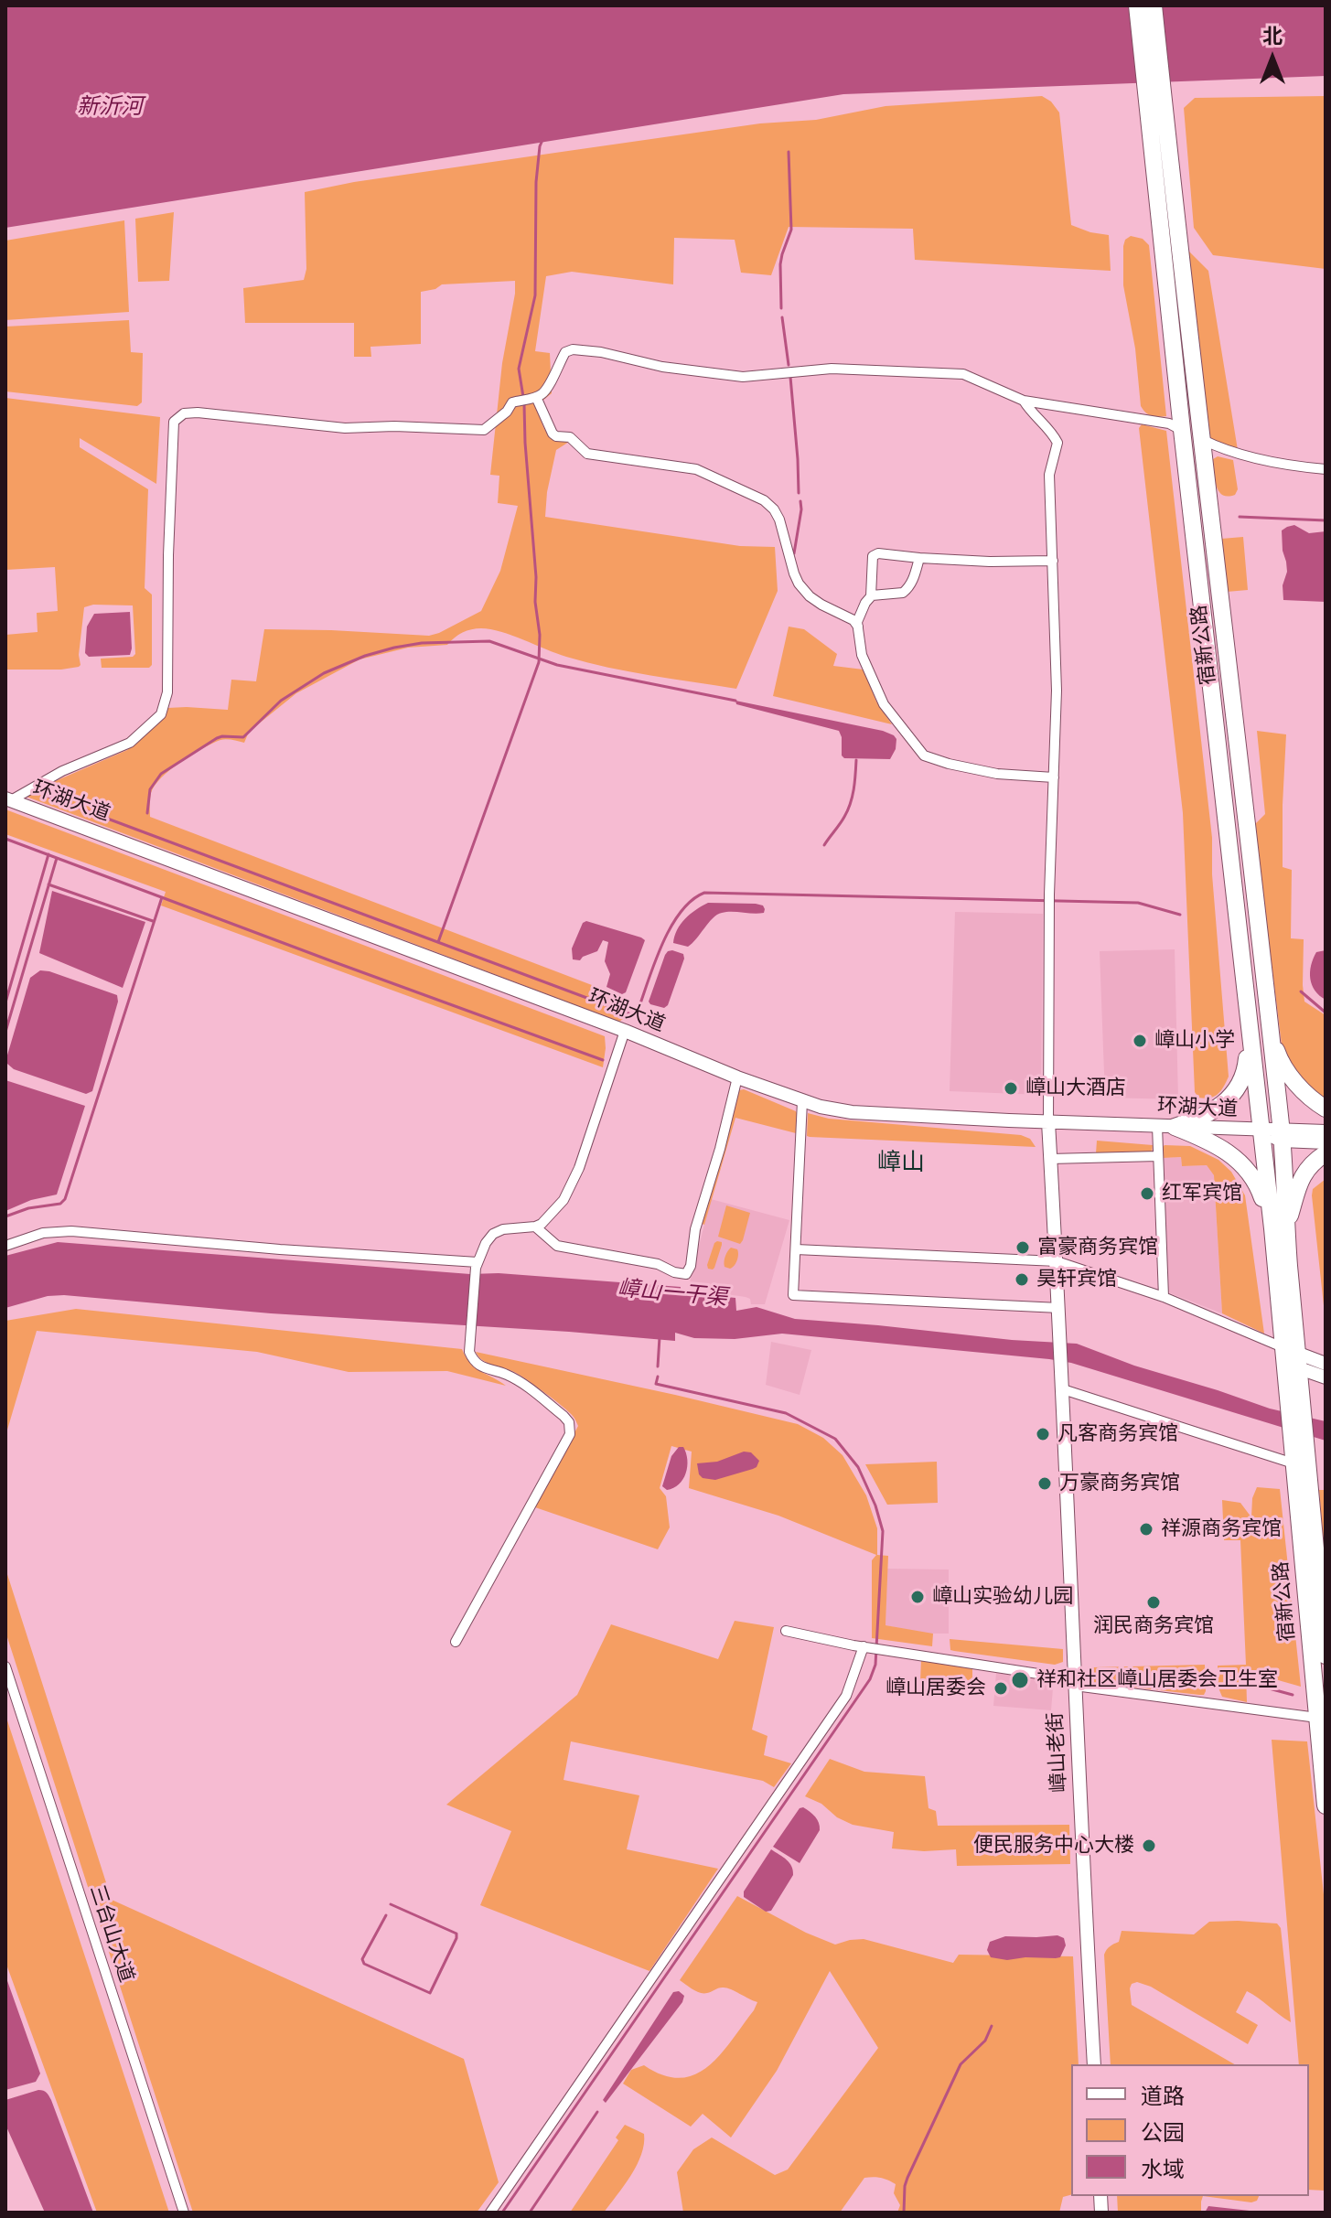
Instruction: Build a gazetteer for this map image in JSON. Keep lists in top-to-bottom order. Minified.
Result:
{"streets":{"highway":["宿新公路"],"main road":["环湖大道","嶂山老街"],"street":["三台山大道"]},"crossings":[["环湖大道","嶂山老街"]],"districts":["嶂山"],"water":["新沂河","嶂山一干渠"],"places":["嶂山小学","嶂山大酒店","红军宾馆","富豪商务宾馆","昊轩宾馆","凡客商务宾馆","万豪商务宾馆","祥源商务宾馆","嶂山实验幼儿园","润民商务宾馆","祥和社区嶂山居委会卫生室","嶂山居委会","便民服务中心大楼"],"legend":["道路","公园","水域"],"north":"top"}
